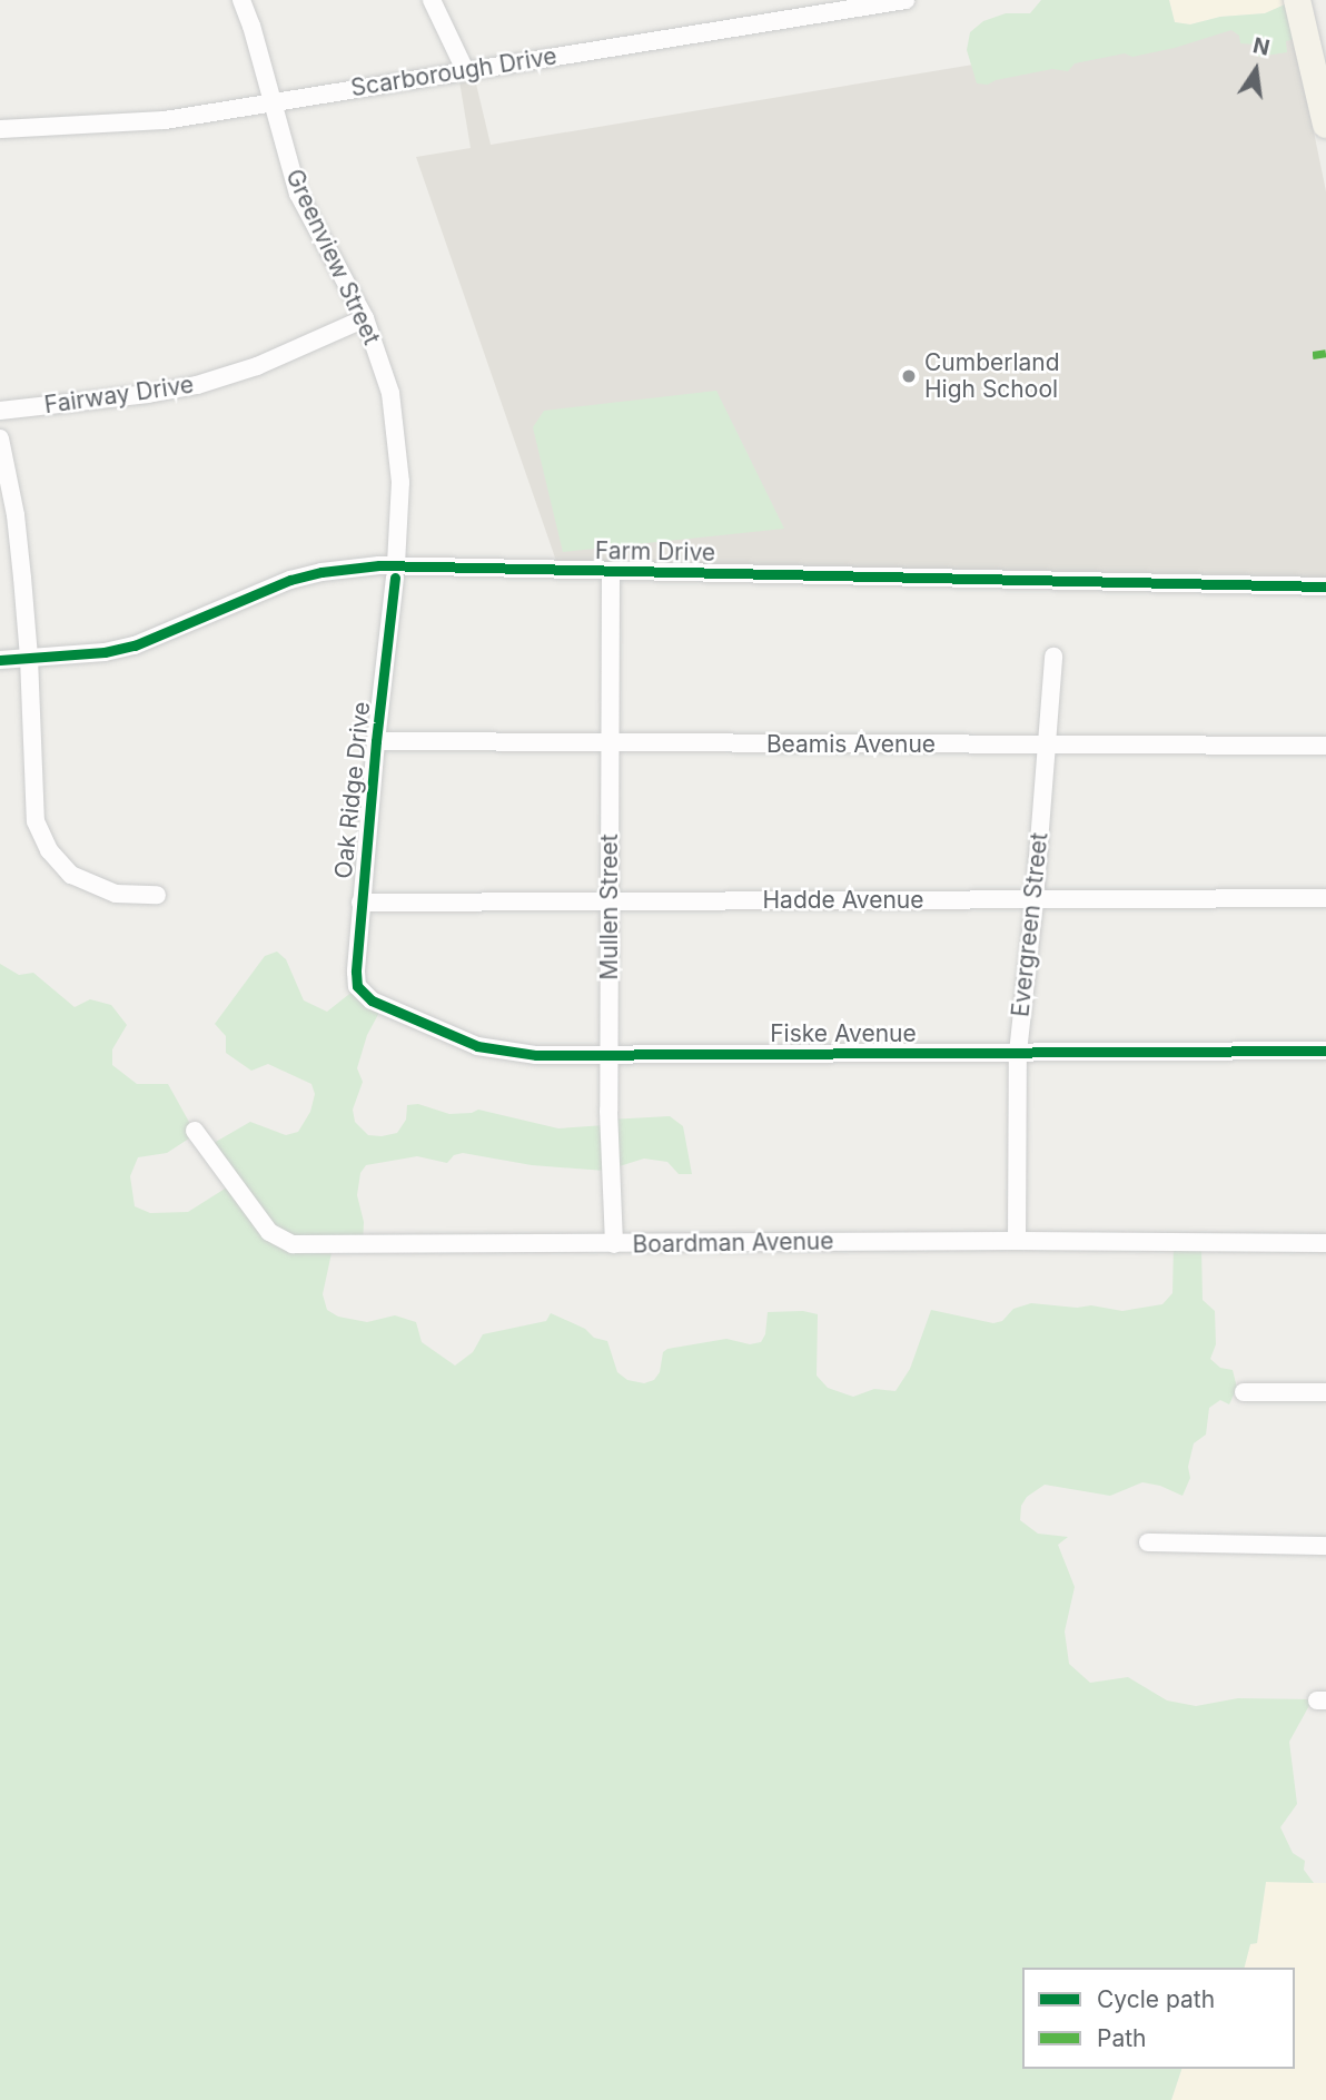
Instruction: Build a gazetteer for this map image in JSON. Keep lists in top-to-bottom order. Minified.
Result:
{"streets":{"street":["Scarborough Drive","Greenview Street","Fairway Drive","Farm Drive","Beamis Avenue","Oak Ridge Drive","Hadde Avenue","Mullen Street","Evergreen Street","Fiske Avenue","Boardman Avenue"]},"crossings":[["Scarborough Drive","Greenview Street"],["Greenview Street","Fairway Drive"],["Greenview Street","Farm Drive"],["Greenview Street","Oak Ridge Drive"],["Farm Drive","Oak Ridge Drive"],["Farm Drive","Mullen Street"],["Beamis Avenue","Oak Ridge Drive"],["Beamis Avenue","Mullen Street"],["Beamis Avenue","Evergreen Street"],["Oak Ridge Drive","Hadde Avenue"],["Oak Ridge Drive","Fiske Avenue"],["Hadde Avenue","Mullen Street"],["Hadde Avenue","Evergreen Street"],["Mullen Street","Fiske Avenue"],["Mullen Street","Boardman Avenue"],["Evergreen Street","Fiske Avenue"],["Evergreen Street","Boardman Avenue"]],"places":["Cumberland High School"],"legend":["Cycle path","Path"],"north":"top"}
